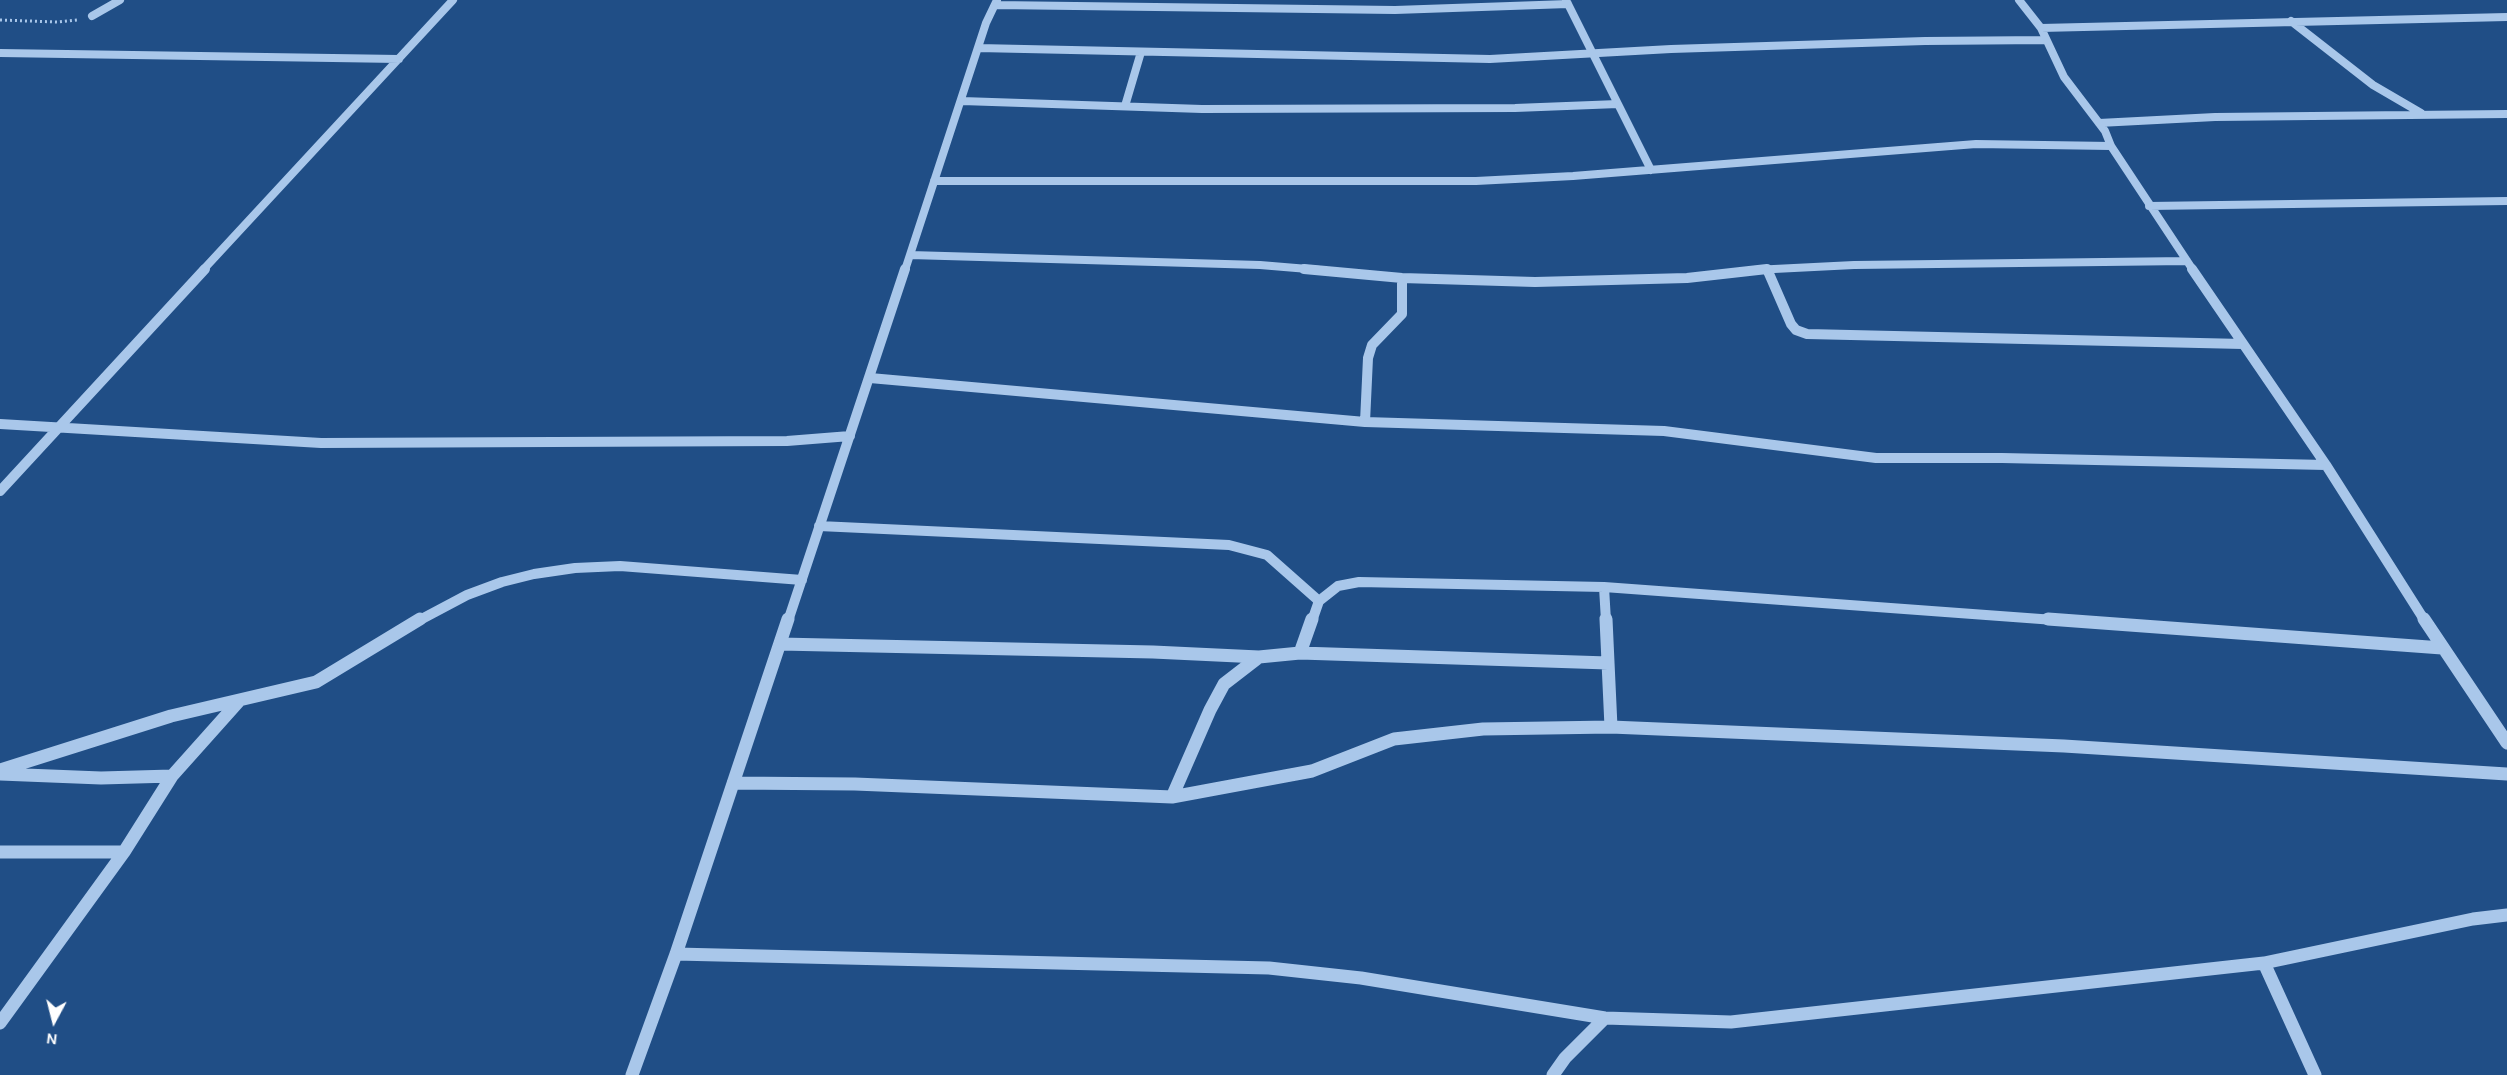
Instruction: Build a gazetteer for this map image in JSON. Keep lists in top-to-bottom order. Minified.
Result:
{"north":"bottom"}
